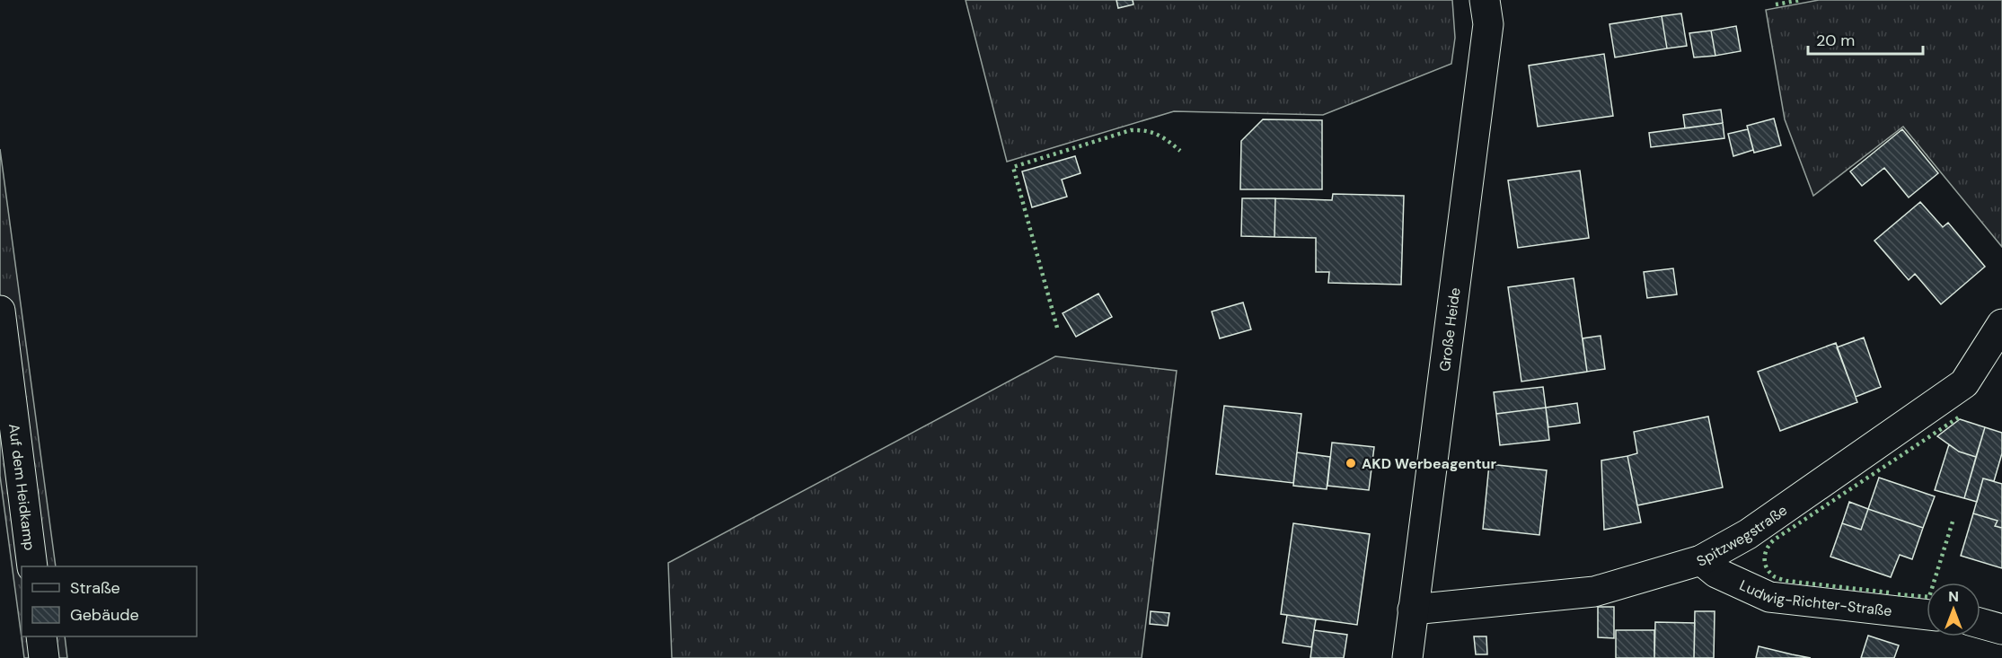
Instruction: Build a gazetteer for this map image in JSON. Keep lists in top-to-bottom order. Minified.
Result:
{"streets":{"street":["Große Heide","Auf dem Heidkamp","Spitzwegstraße","Ludwig-Richter-Straße"]},"crossings":[["Große Heide","Spitzwegstraße"],["Spitzwegstraße","Ludwig-Richter-Straße"]],"places":["AKD Werbeagentur"],"legend":["Straße","Gebäude"],"scale_bar":"20 m","north":"top"}
